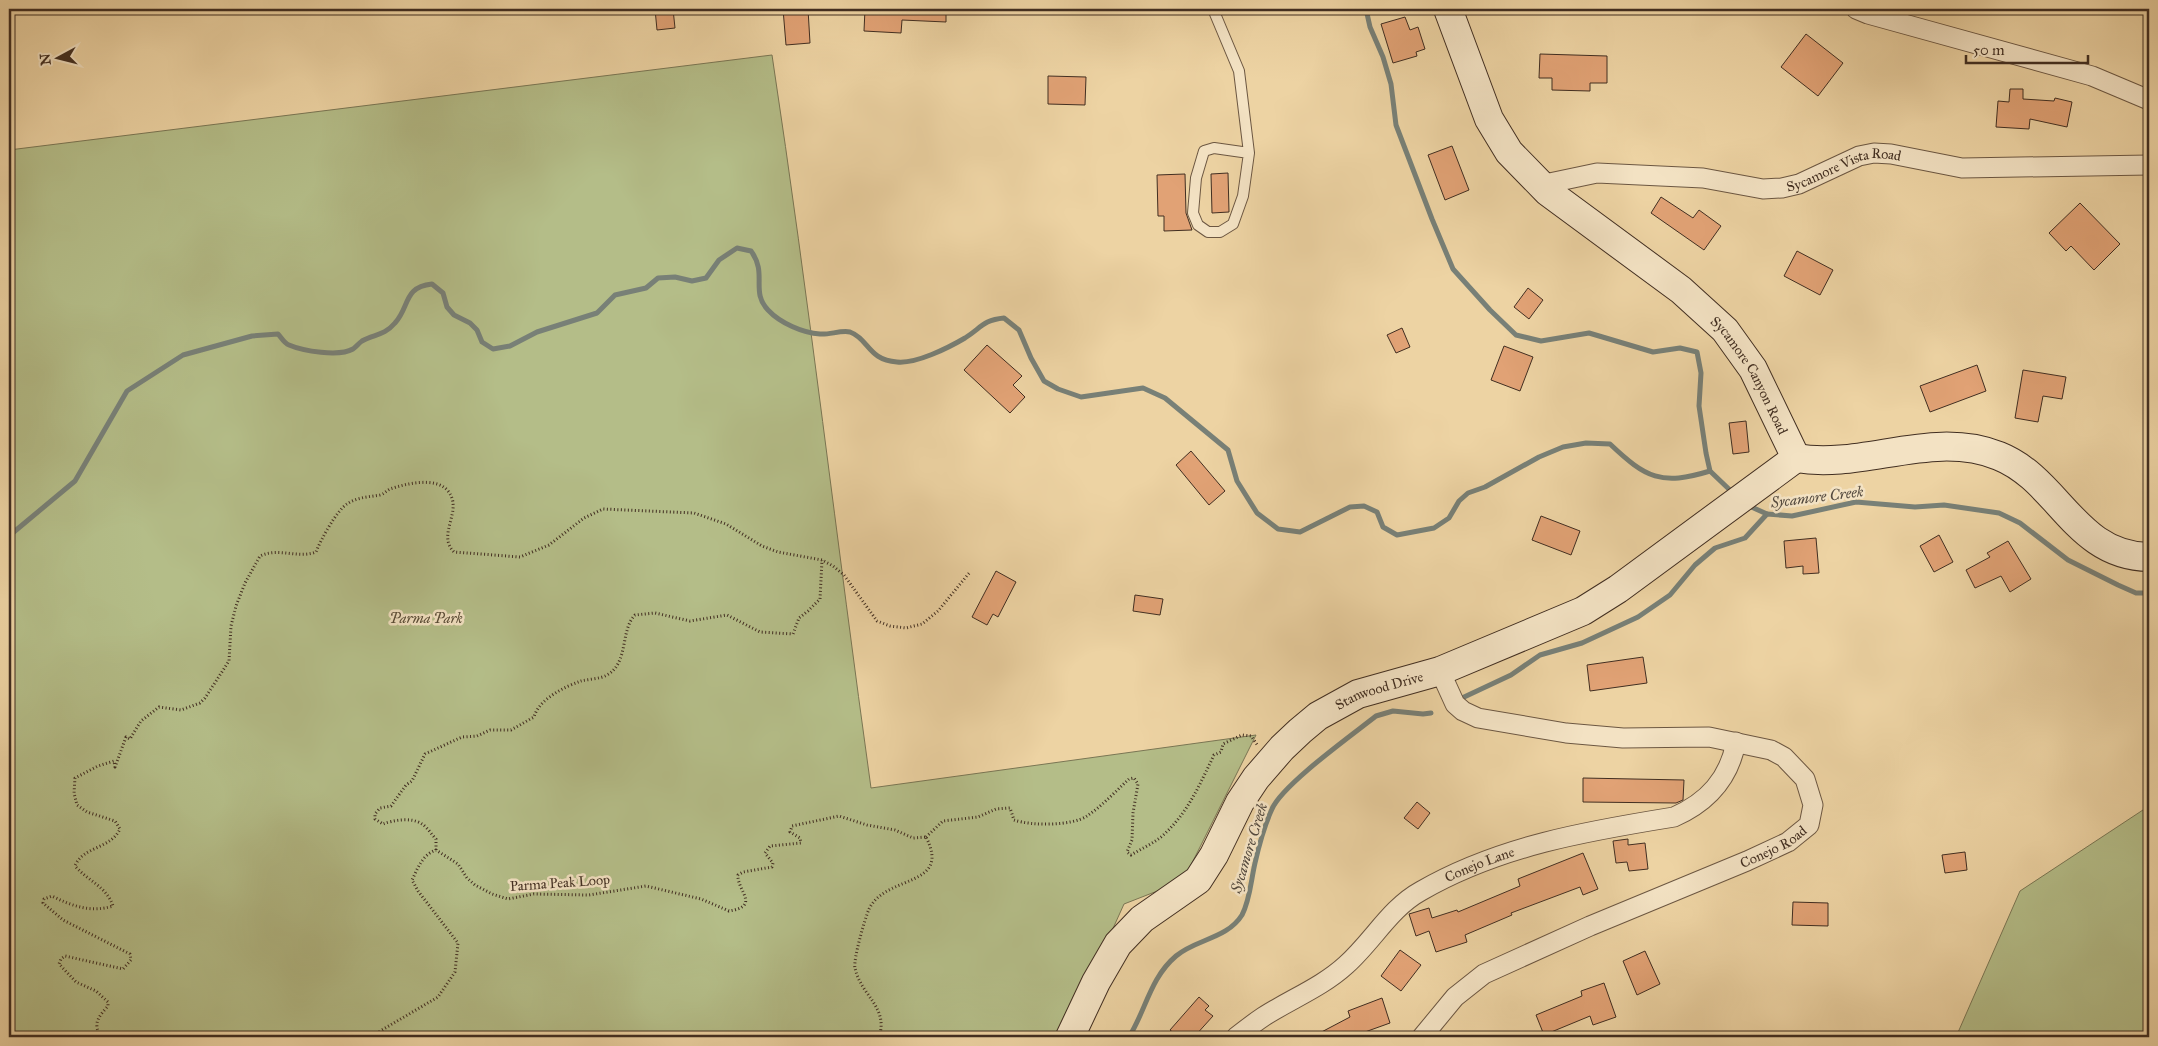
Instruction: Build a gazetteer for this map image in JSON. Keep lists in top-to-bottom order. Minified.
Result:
{"streets":{"main road":["Sycamore Canyon Road","Stanwood Drive"],"street":["Sycamore Vista Road","Conejo Road","Conejo Lane"],"path":["Parma Peak Loop"]},"crossings":[["Sycamore Vista Road","Sycamore Canyon Road"],["Sycamore Canyon Road","Stanwood Drive"],["Stanwood Drive","Conejo Road"],["Conejo Road","Conejo Lane"]],"water":["Sycamore Creek"],"parks":["Parma Park"],"scale_bar":"50 m","north":"left"}
